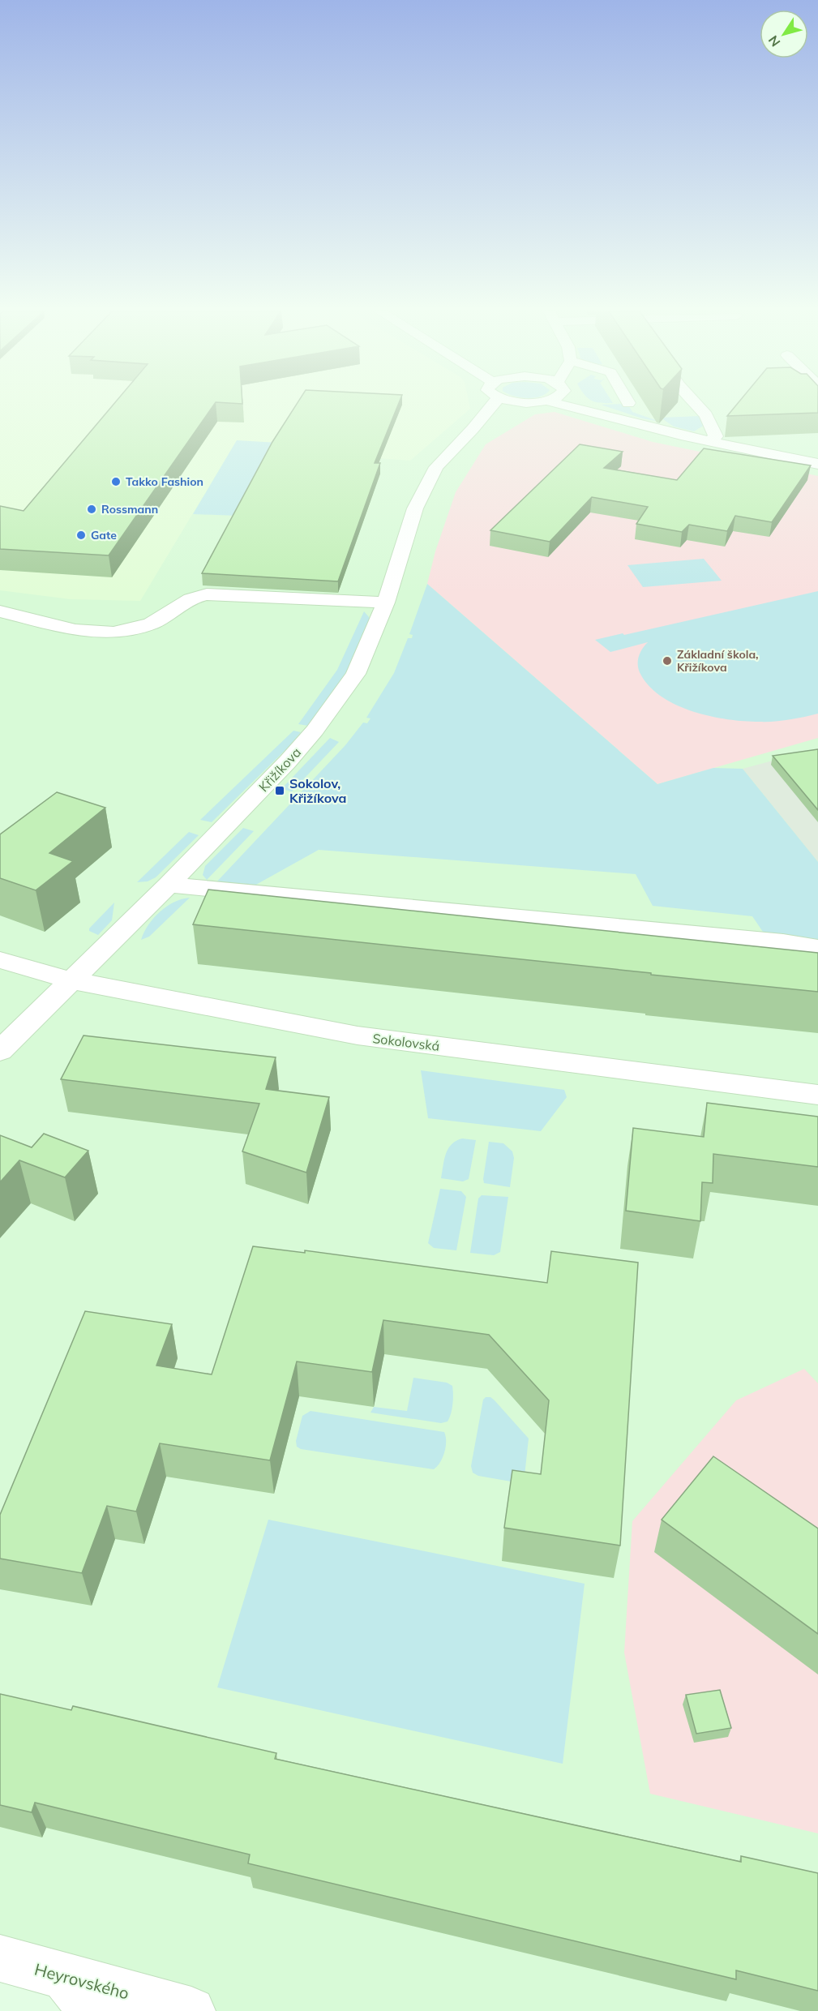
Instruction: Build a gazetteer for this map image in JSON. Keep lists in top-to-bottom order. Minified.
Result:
{"streets":{"street":["Křižíkova","Sokolovská","Heyrovského"]},"crossings":[["Křižíkova","Sokolovská"]],"places":{"other":["Takko Fashion","Rossmann","Gate","Základní škola, Křižíkova"],"transit":["Sokolov, Křižíkova"]},"north":"bottom left"}
